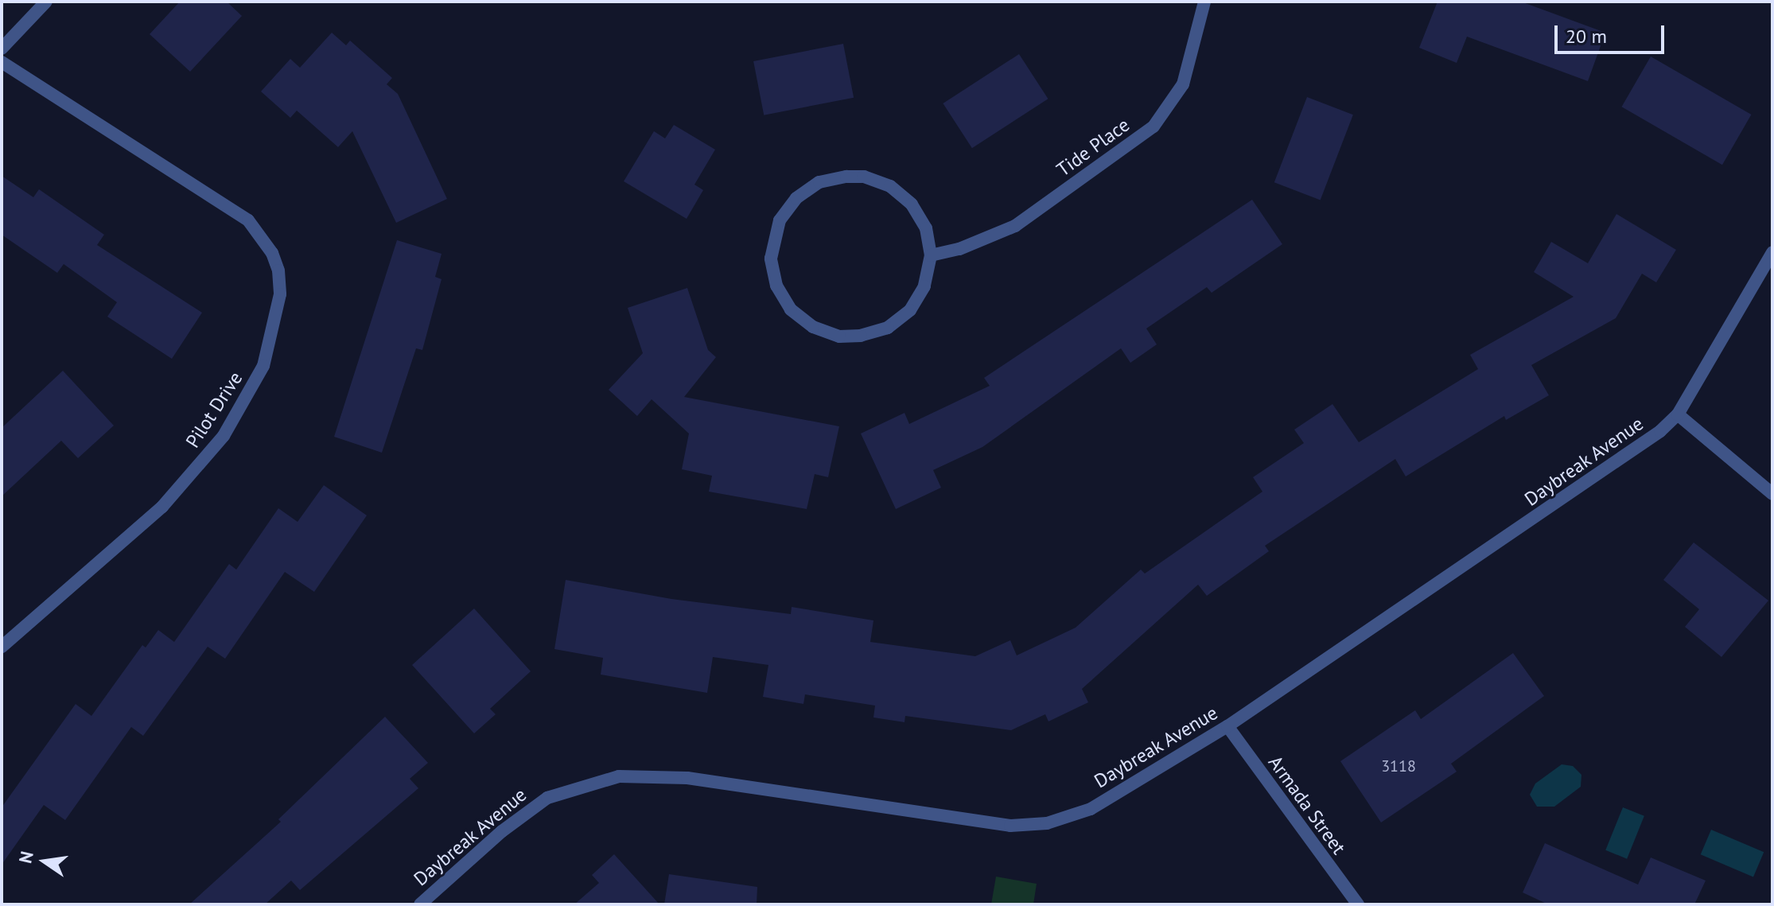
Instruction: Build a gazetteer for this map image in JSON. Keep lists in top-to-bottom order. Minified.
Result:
{"streets":{"street":["Tide Place","Pilot Drive","Daybreak Avenue","Armada Street"]},"crossings":[["Daybreak Avenue","Armada Street"]],"house_numbers":["3118"],"scale_bar":"20 m","north":"left"}
